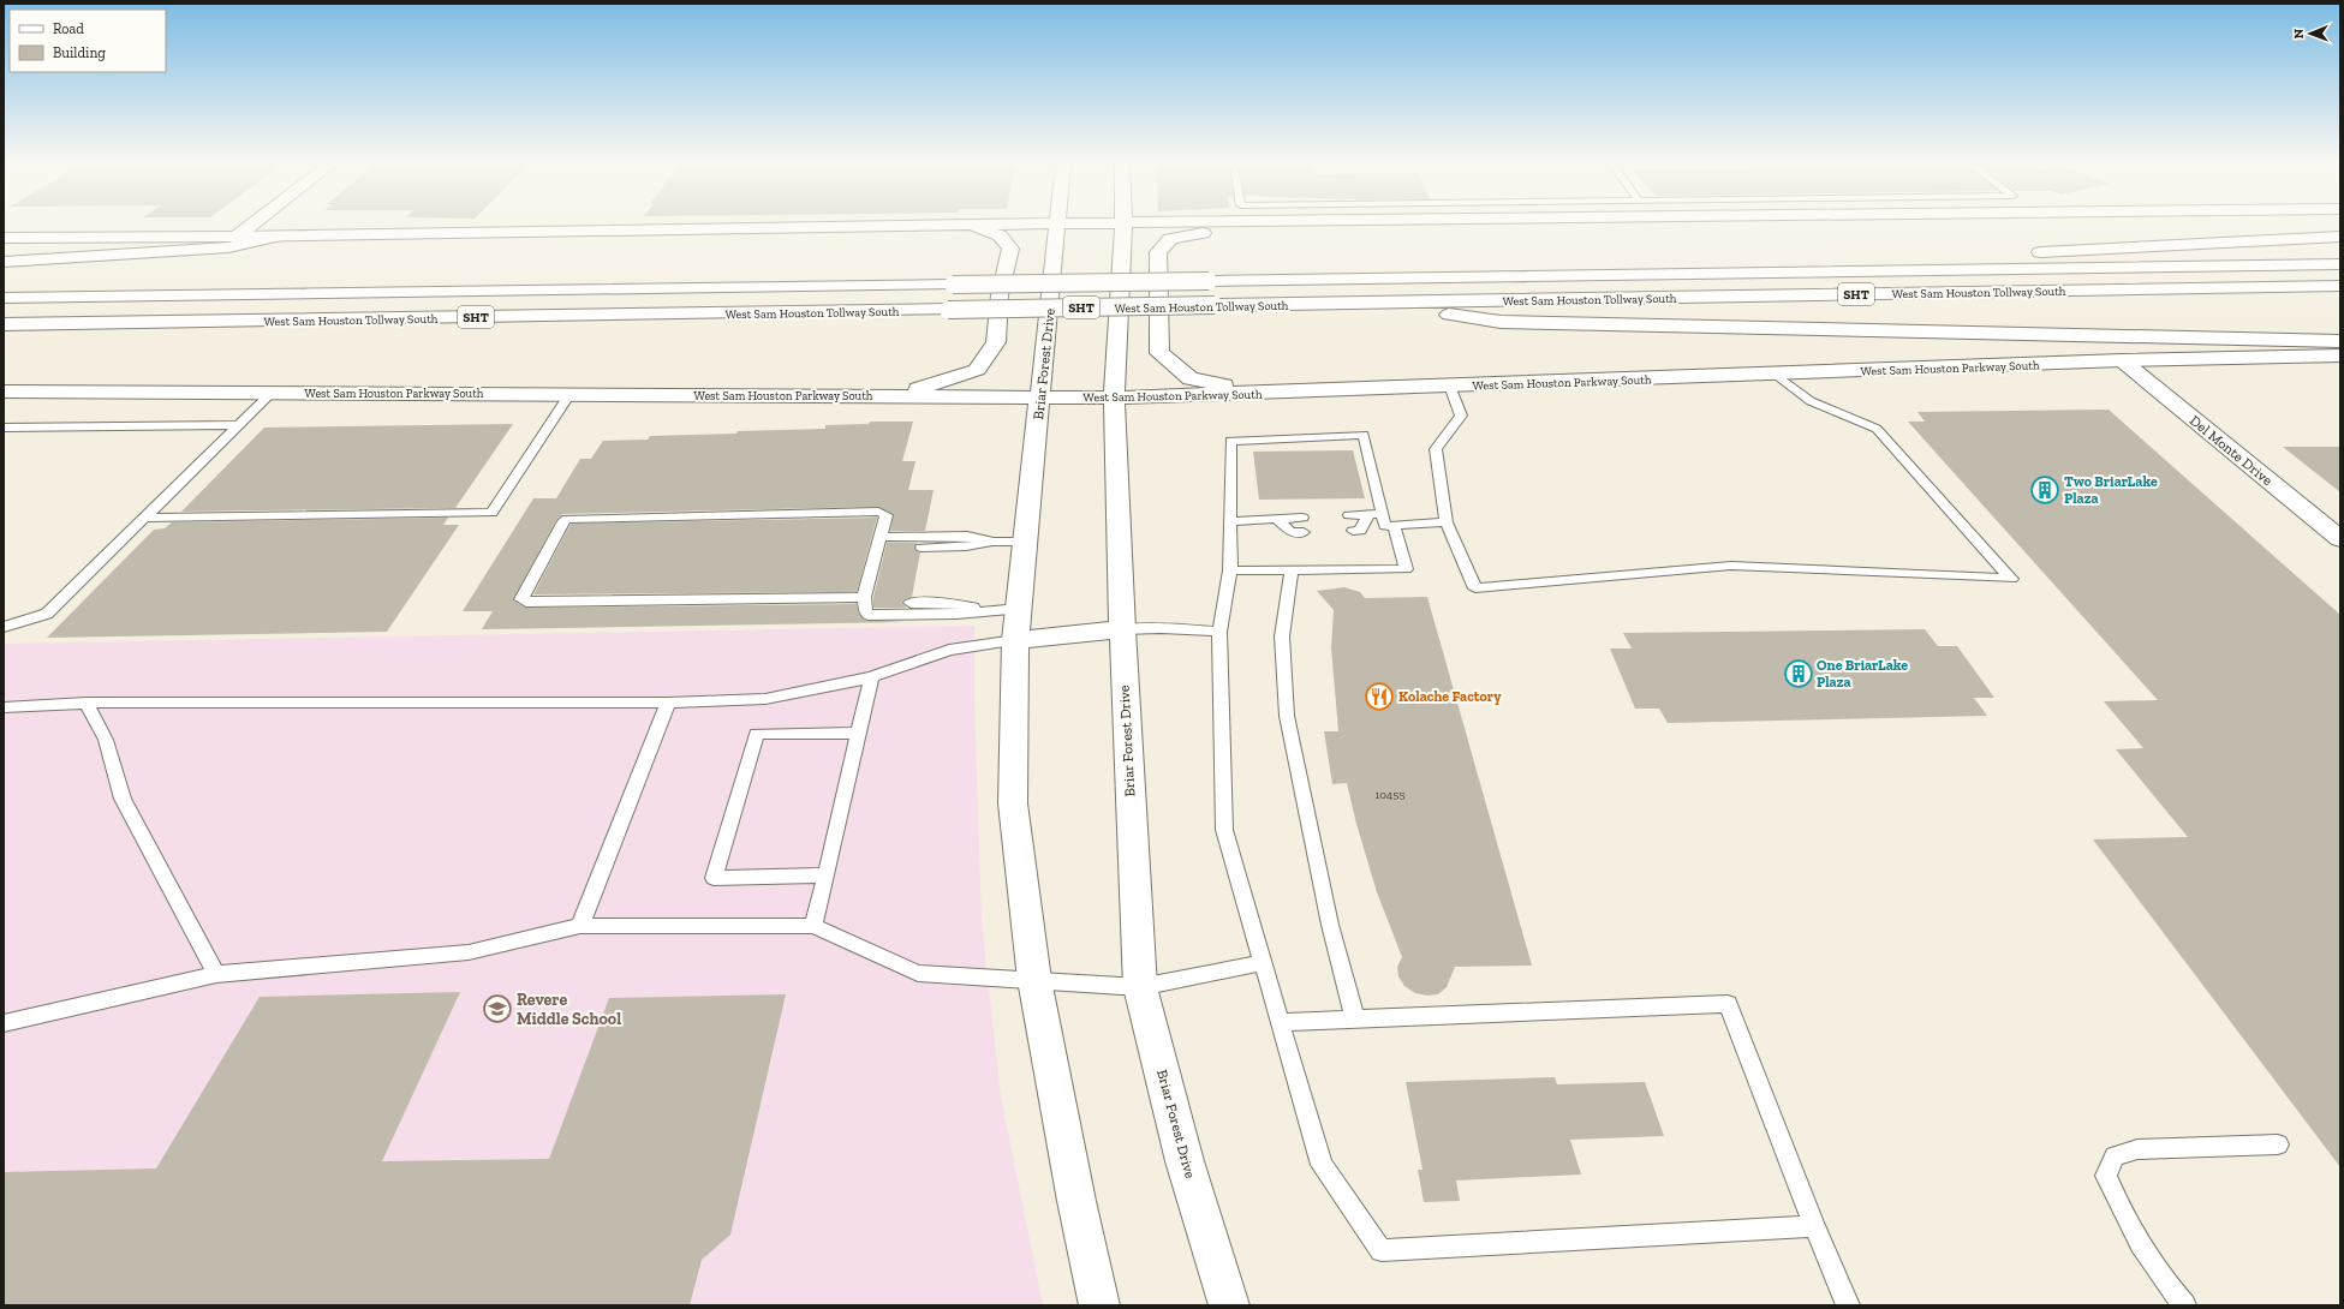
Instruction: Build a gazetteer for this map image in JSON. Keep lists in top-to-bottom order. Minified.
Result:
{"streets":{"main road":["West Sam Houston Tollway South","SHT","Briar Forest Drive","West Sam Houston Parkway South","Del Monte Drive"]},"crossings":[["Briar Forest Drive","West Sam Houston Parkway South"],["West Sam Houston Parkway South","Del Monte Drive"]],"places":{"building":["Two BriarLake Plaza","One BriarLake Plaza"],"restaurant":["Kolache Factory"],"school or university":["Revere Middle School"]},"house_numbers":["10455"],"legend":["Road","Building"],"north":"left"}
